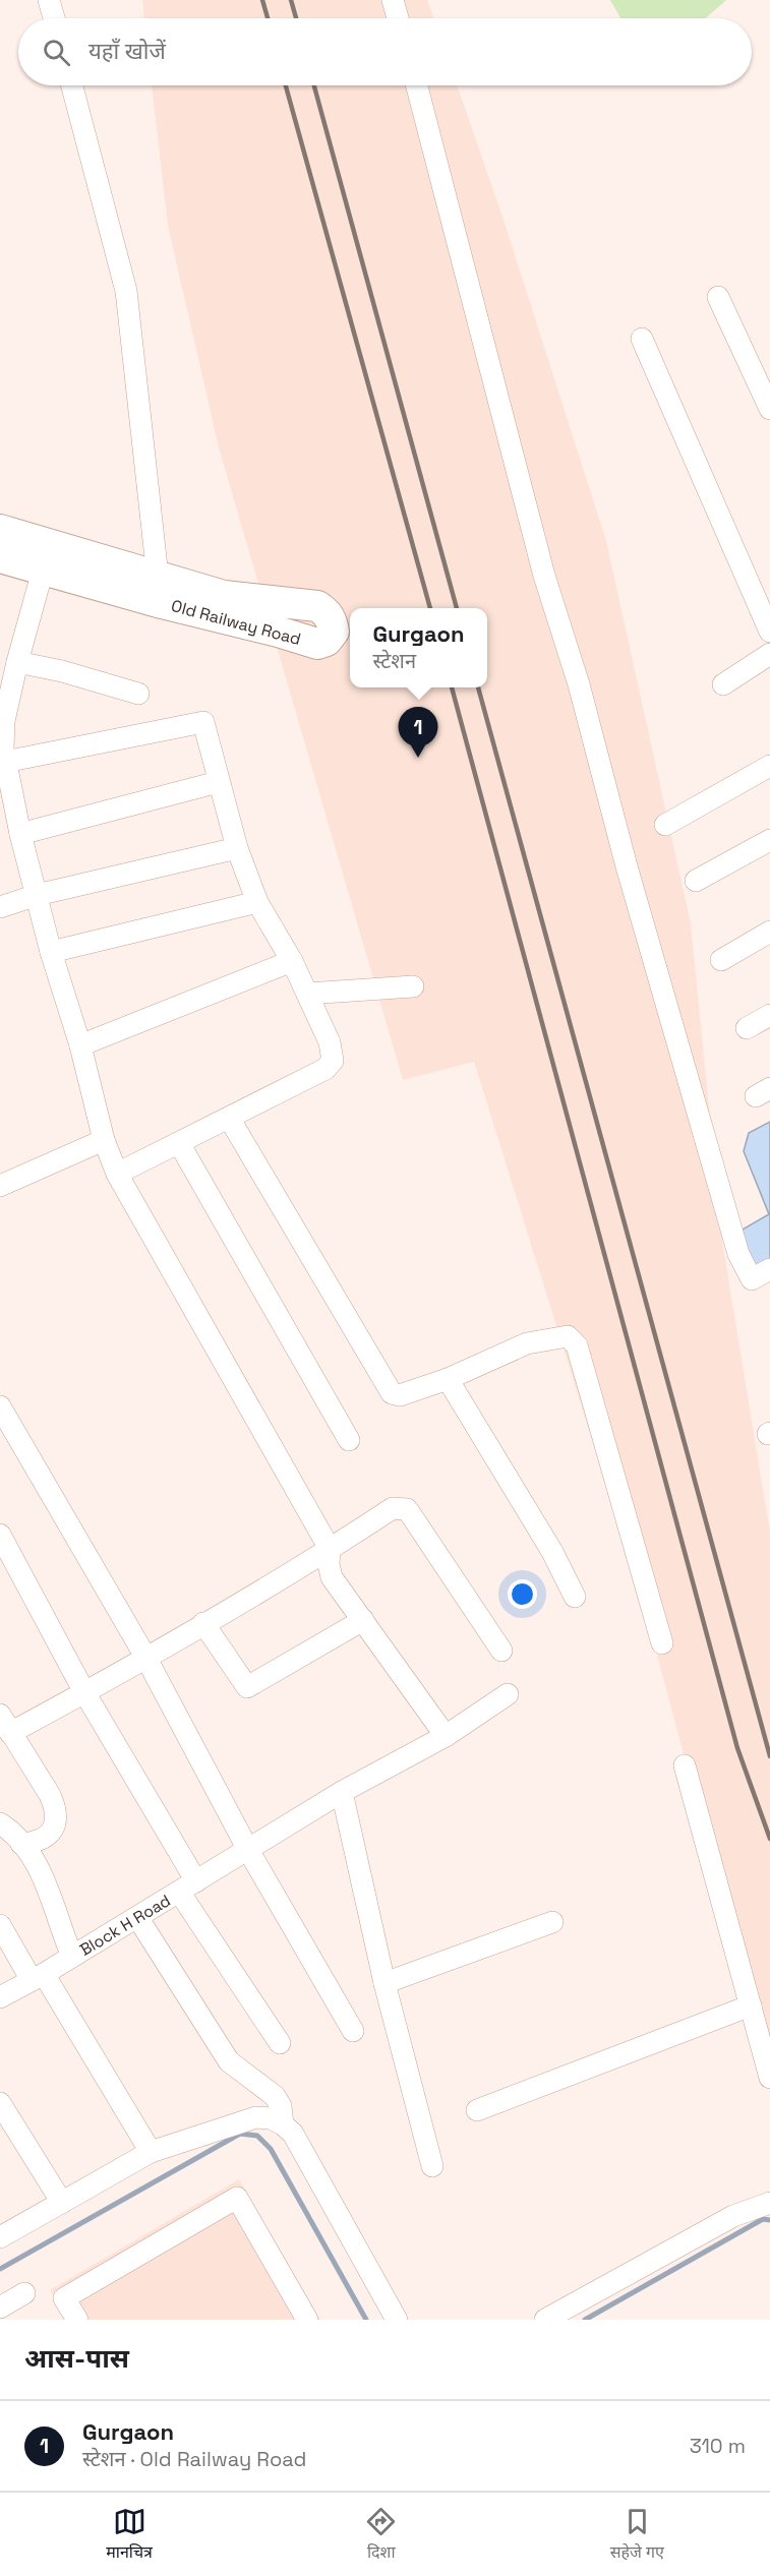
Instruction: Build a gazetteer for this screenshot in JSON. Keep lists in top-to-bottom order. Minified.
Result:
{"streets":{"main road":["Old Railway Road"],"street":["Block H Road"]},"page":{"search":"यहाँ खोजें","popup":["Gurgaon","स्टेशन"],"pins":"1","heading":"आस-पास","list":[{"mark":"1","name":"Gurgaon","note":"स्टेशन · Old Railway Road","value":"310 m"}],"nav":["मानचित्र","दिशा","सहेजे गए"]}}
